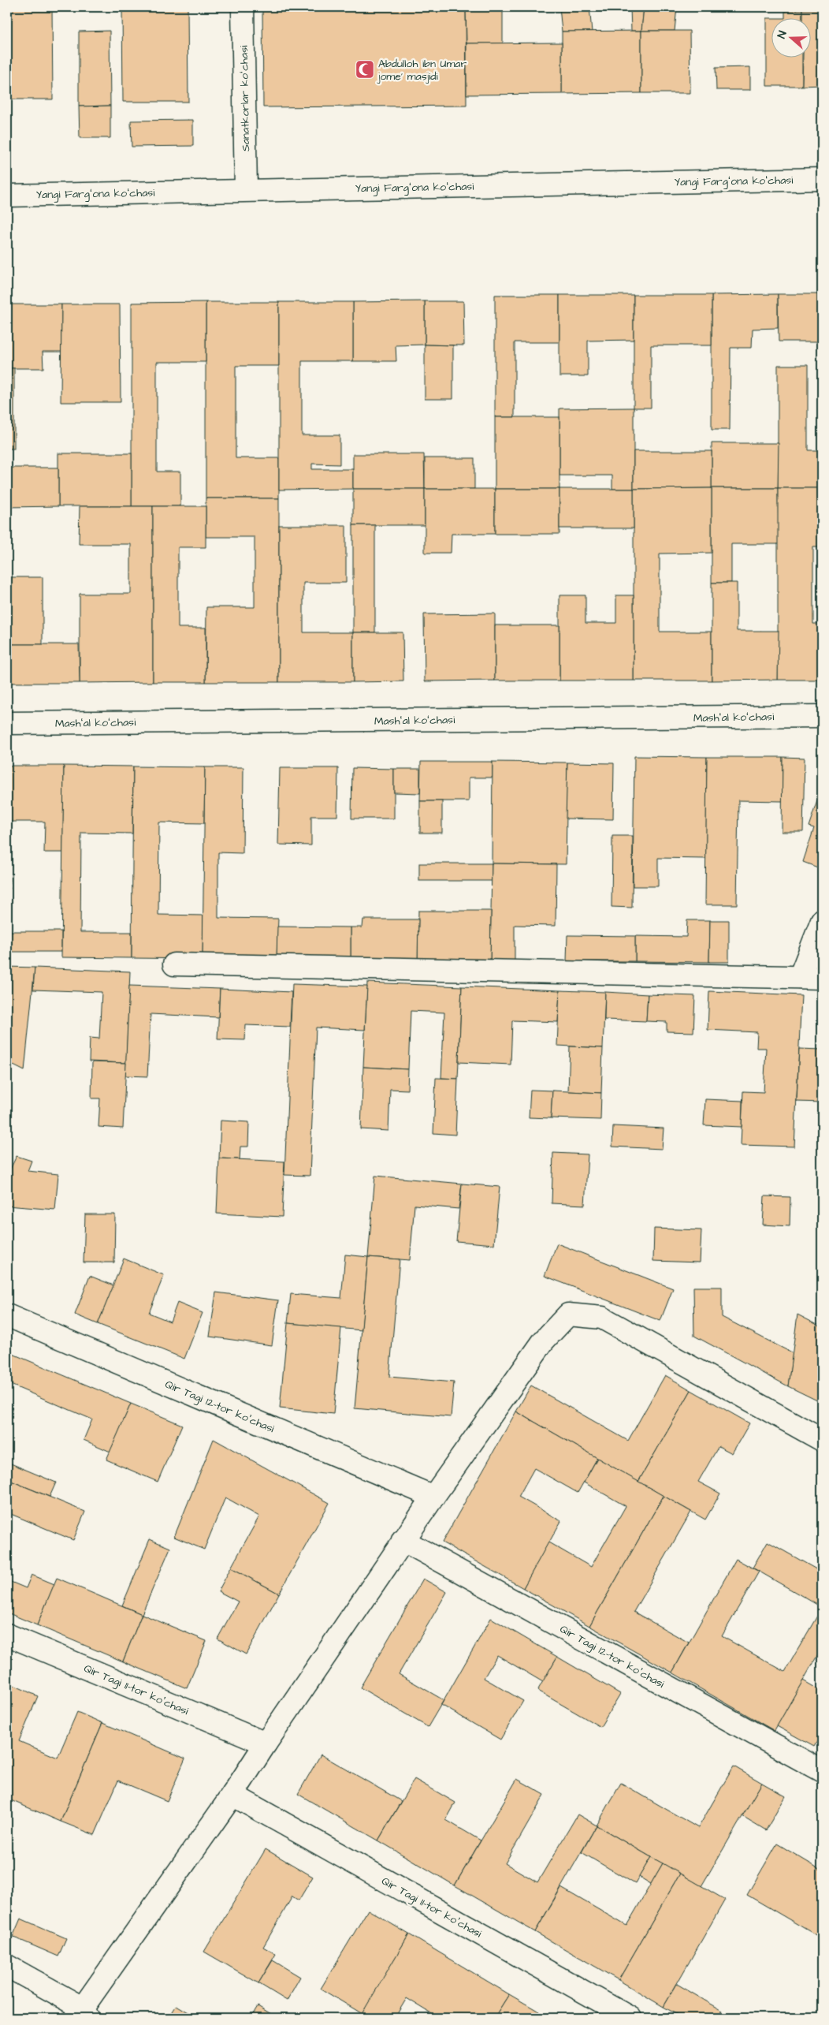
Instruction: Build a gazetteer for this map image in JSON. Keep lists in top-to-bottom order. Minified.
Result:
{"streets":{"street":["Sanatkorlar koʻchasi","Yangi Fargʻona koʻchasi","Mashʻal koʻchasi","Qir Tagi 12-tor koʼchasi","Qir Tagi 11-tor koʼchasi"]},"crossings":[["Sanatkorlar koʻchasi","Yangi Fargʻona koʻchasi"]],"places":{"mosque":["Abdulloh ibn Umar jome' masjidi"]},"north":"left"}
